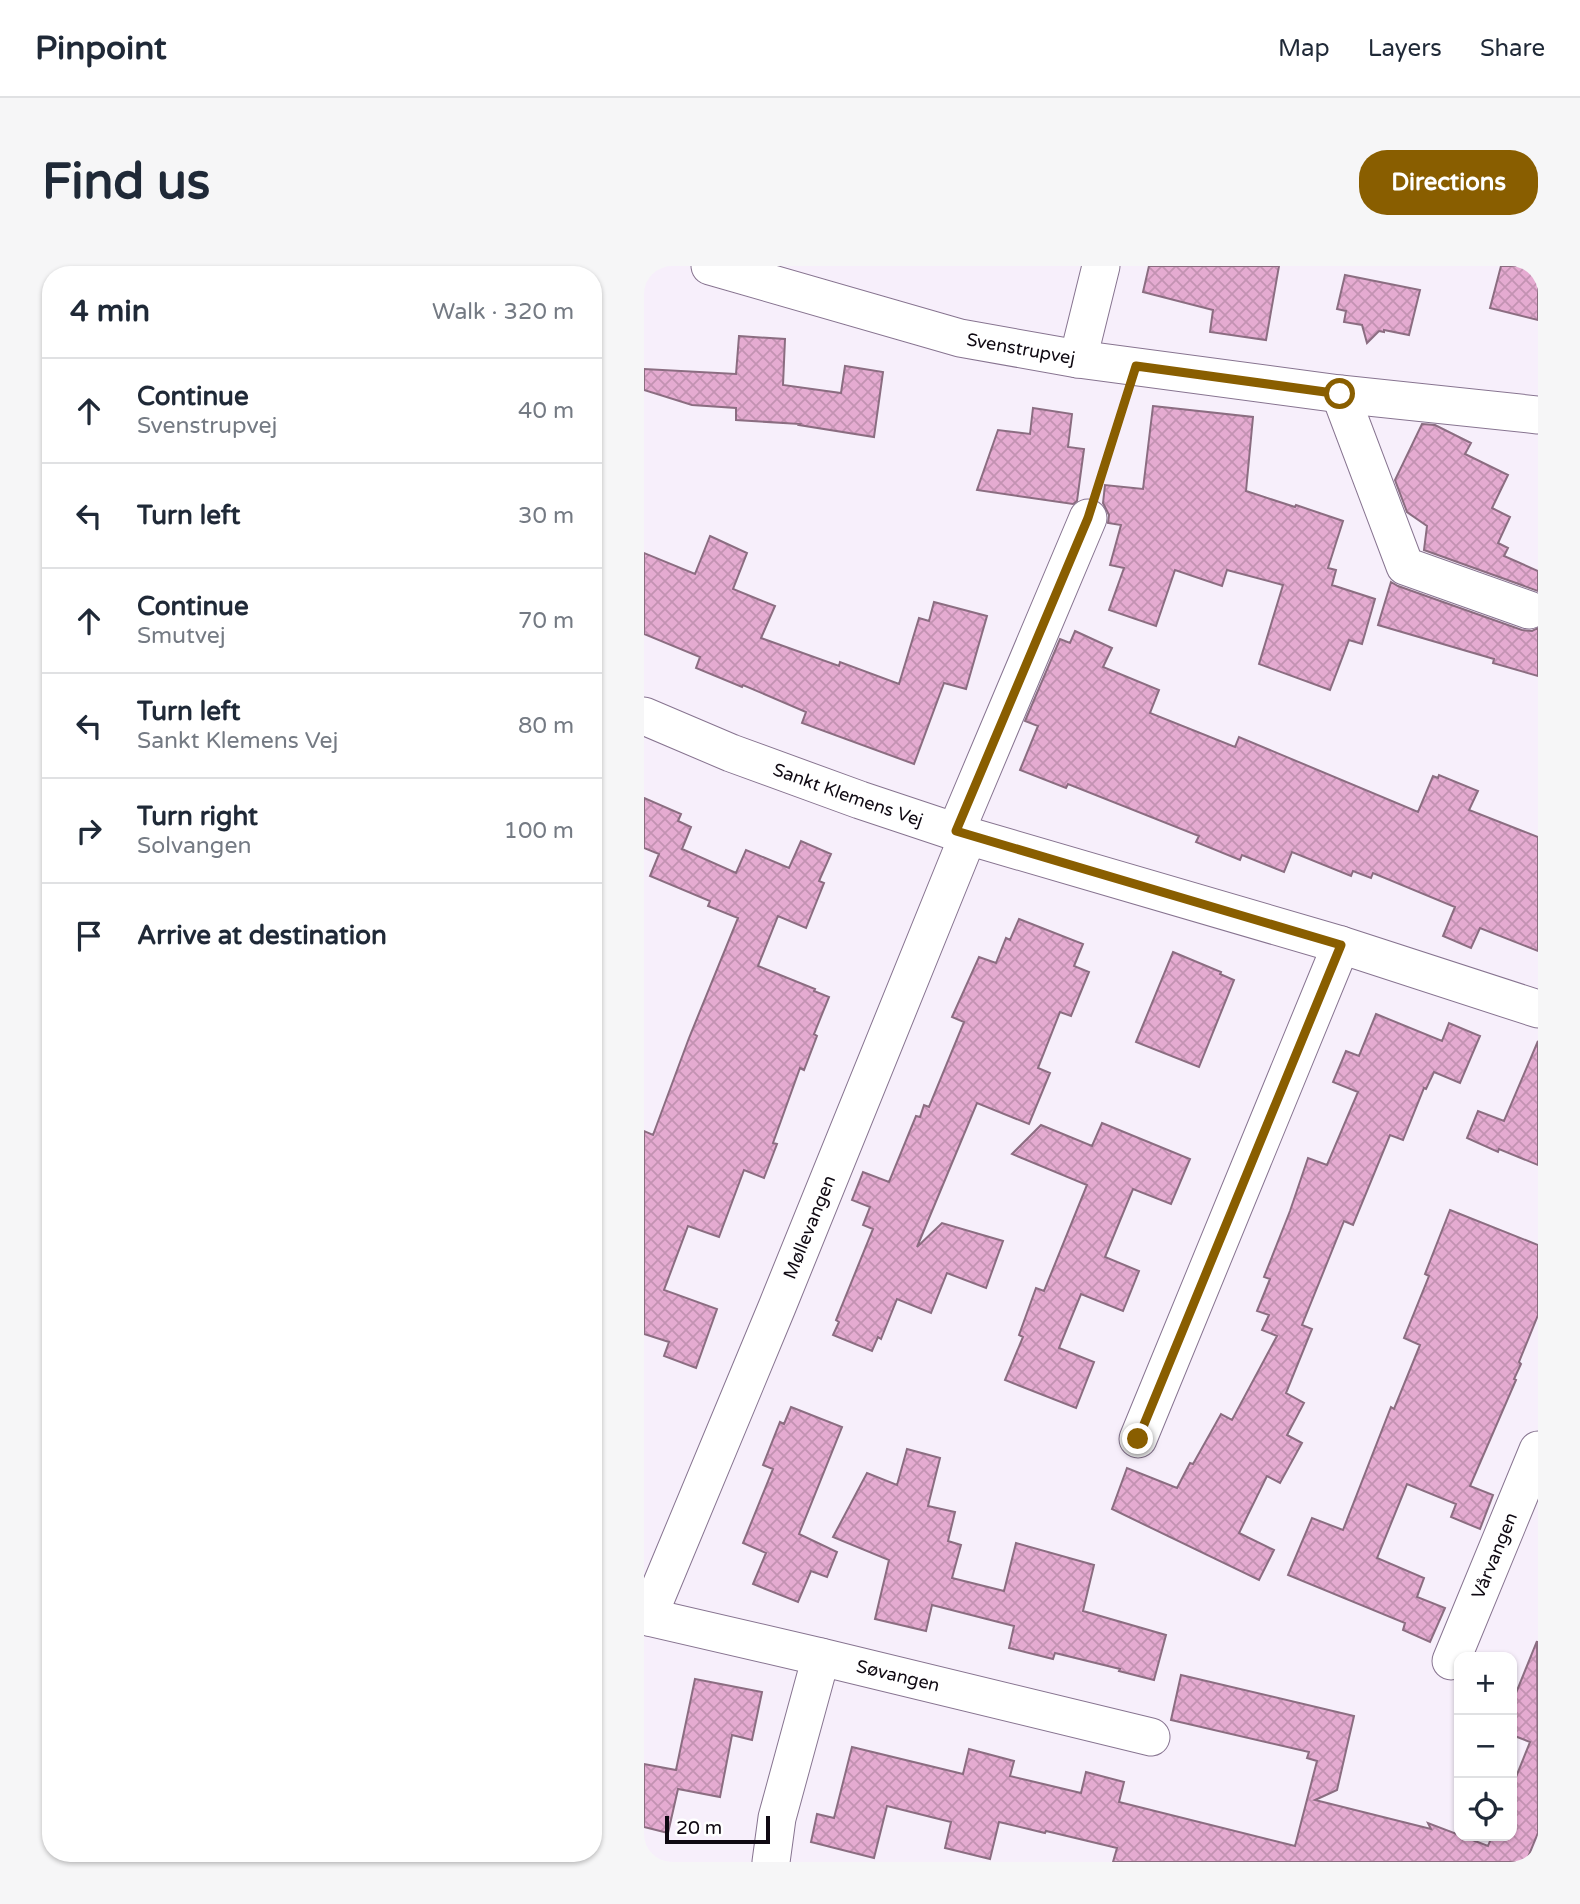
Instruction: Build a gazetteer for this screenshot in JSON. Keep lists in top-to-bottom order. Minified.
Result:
{"streets":{"street":["Svenstrupvej","Sankt Klemens Vej","Møllevangen","Vårvangen","Søvangen"]},"crossings":[["Sankt Klemens Vej","Møllevangen"],["Møllevangen","Søvangen"]],"scale_bar":"20 m","page":{"header":"Pinpoint","nav":["Map","Layers","Share"],"buttons":"Directions","title":"Find us","heading":["4 min","Walk · 320 m"],"list":[["Continue","Svenstrupvej","40 m"],["Turn left","30 m"],["Continue","Smutvej","70 m"],["Turn left","Sankt Klemens Vej","80 m"],["Turn right","Solvangen","100 m"],"Arrive at destination"],"map_buttons":["+","−"],"scale":"20 m"}}
